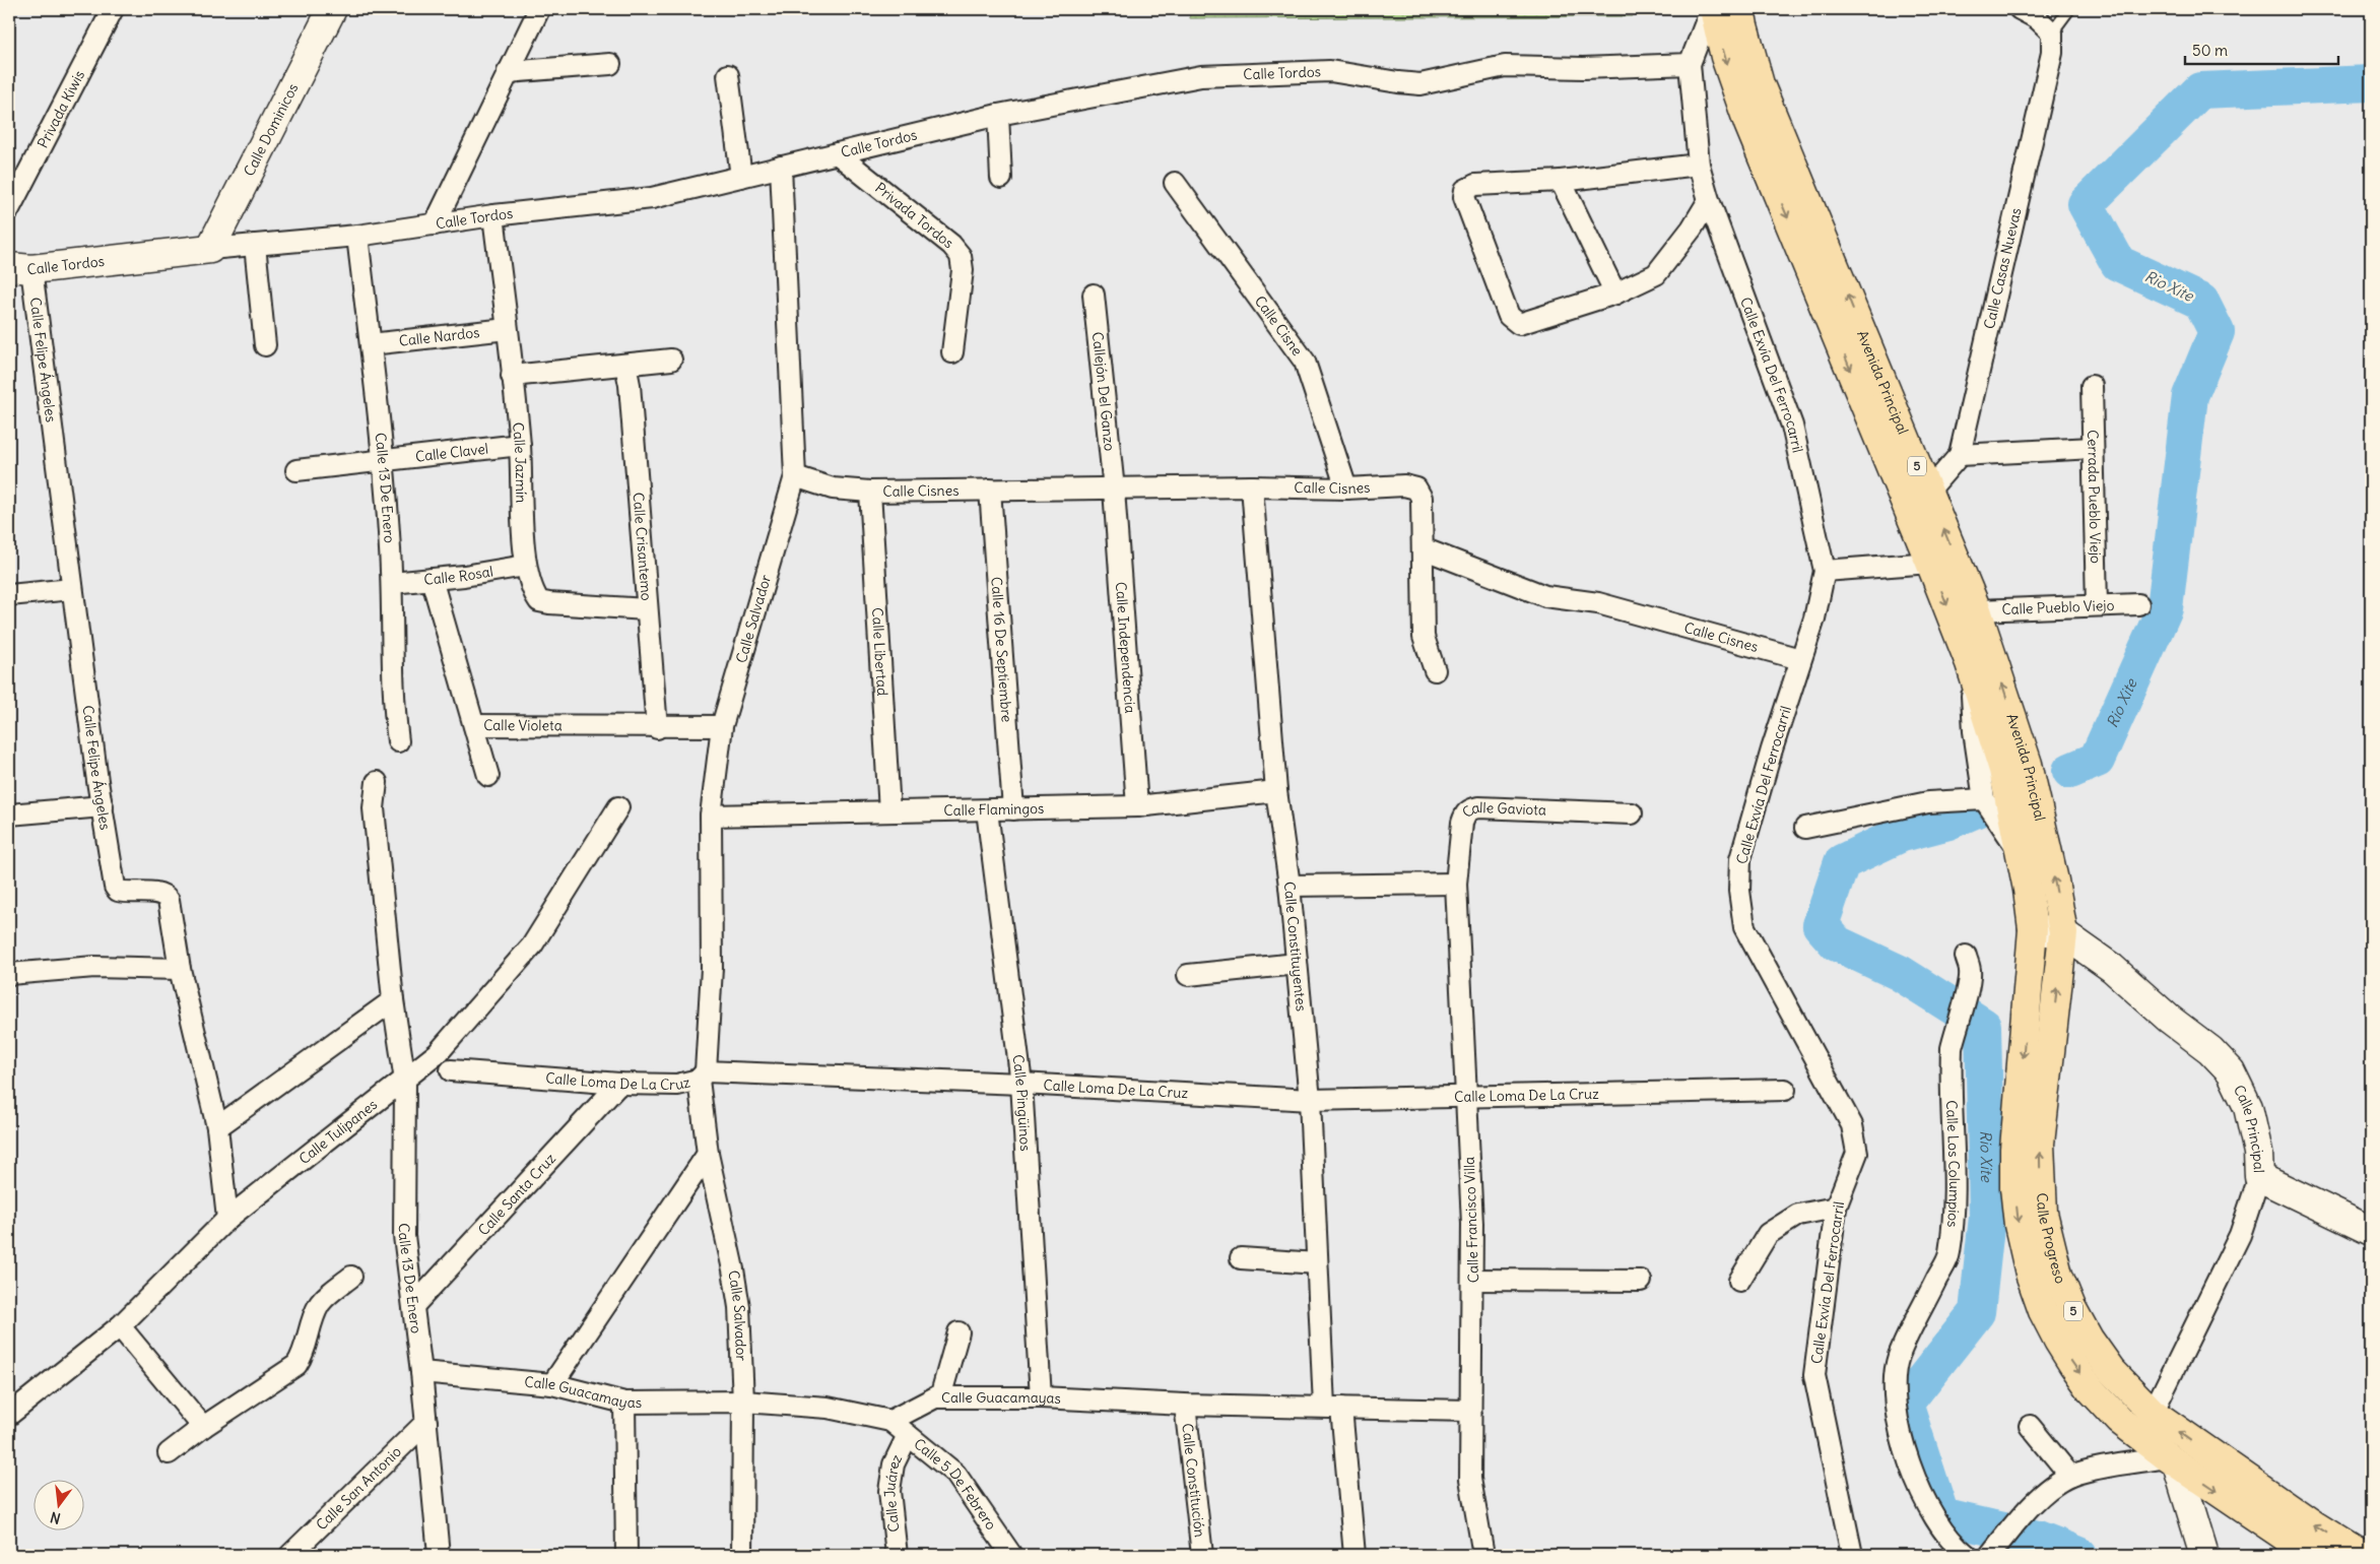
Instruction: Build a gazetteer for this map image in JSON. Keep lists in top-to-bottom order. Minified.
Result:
{"streets":{"main road":["Avenida Principal","5","Calle Progreso"],"street":["Calle Tordos","Privada Kiwis","Calle Dominicos","Privada Tordos","Calle Casas Nuevas","Calle Cisne","Calle Nardos","Calle Felipe Ángeles","Calle Exvía Del Ferrocarril","Callejón Del Ganzo","Calle Clavel","Calle Jazmín","Calle Cisnes","Calle 13 De Enero","Cerrada Pueblo Viejo","Calle Crisantemo","Calle Rosal","Calle Pueblo Viejo","Calle Salvador","Calle Independencia","Calle 16 De Septiembre","Calle Libertad","Calle Violeta","Calle Flamingos","Calle Gaviota","Calle Constituyentes","Calle Loma De La Cruz","Calle Pingüinos","Calle Principal","Calle Tulipanes","Calle Los Columpios","Calle Santa Cruz","Calle Francisco Villa","Calle Guacamayas","Calle Constitución","Calle 5 De Febrero","Calle San Antonio","Calle Juárez"]},"crossings":[["Calle Tordos","Calle Dominicos"],["Calle Tordos","Privada Tordos"],["Calle Tordos","Calle Felipe Ángeles"],["Calle Tordos","Calle Exvía Del Ferrocarril"],["Calle Tordos","Calle Jazmín"],["Calle Tordos","Calle 13 De Enero"],["Calle Tordos","Calle Salvador"],["Calle Casas Nuevas","Avenida Principal"],["Calle Cisne","Calle Cisnes"],["Calle Nardos","Calle Jazmín"],["Calle Nardos","Calle 13 De Enero"],["Calle Felipe Ángeles","Calle Tulipanes"],["Calle Exvía Del Ferrocarril","Calle Cisnes"],["Avenida Principal","Calle Pueblo Viejo"],["Avenida Principal","Calle Principal"],["Avenida Principal","Calle Progreso"],["Callejón Del Ganzo","Calle Cisnes"],["Callejón Del Ganzo","Calle Independencia"],["Calle Clavel","Calle Jazmín"],["Calle Clavel","Calle 13 De Enero"],["Calle Jazmín","Calle Crisantemo"],["Calle Jazmín","Calle Rosal"],["Calle Cisnes","Calle Salvador"],["Calle Cisnes","Calle Independencia"],["Calle Cisnes","Calle 16 De Septiembre"],["Calle Cisnes","Calle Libertad"],["Calle Cisnes","Calle Constituyentes"],["Calle 13 De Enero","Calle Rosal"],["Calle 13 De Enero","Calle Tulipanes"],["Calle 13 De Enero","Calle Santa Cruz"],["Calle 13 De Enero","Calle Guacamayas"],["Calle 13 De Enero","Calle San Antonio"],["Cerrada Pueblo Viejo","Calle Pueblo Viejo"],["Calle Crisantemo","Calle Violeta"],["Calle Rosal","Calle Violeta"],["Calle Salvador","Calle Violeta"],["Calle Salvador","Calle Flamingos"],["Calle Salvador","Calle Loma De La Cruz"],["Calle Salvador","Calle Guacamayas"],["Calle Independencia","Calle Flamingos"],["Calle 16 De Septiembre","Calle Flamingos"],["Calle Libertad","Calle Flamingos"],["Calle Flamingos","Calle Constituyentes"],["Calle Flamingos","Calle Pingüinos"],["Calle Gaviota","Calle Francisco Villa"],["Calle Constituyentes","Calle Loma De La Cruz"],["Calle Constituyentes","Calle Guacamayas"],["Calle Loma De La Cruz","Calle Pingüinos"],["Calle Loma De La Cruz","Calle Santa Cruz"],["Calle Loma De La Cruz","Calle Francisco Villa"],["Calle Pingüinos","Calle Guacamayas"],["Calle Principal","Calle Progreso"],["Calle Francisco Villa","Calle Guacamayas"],["Calle Guacamayas","Calle Constitución"],["Calle Guacamayas","Calle 5 De Febrero"],["Calle 5 De Febrero","Calle Juárez"]],"water":["Rio Xite"],"scale_bar":"50 m","north":"bottom"}
